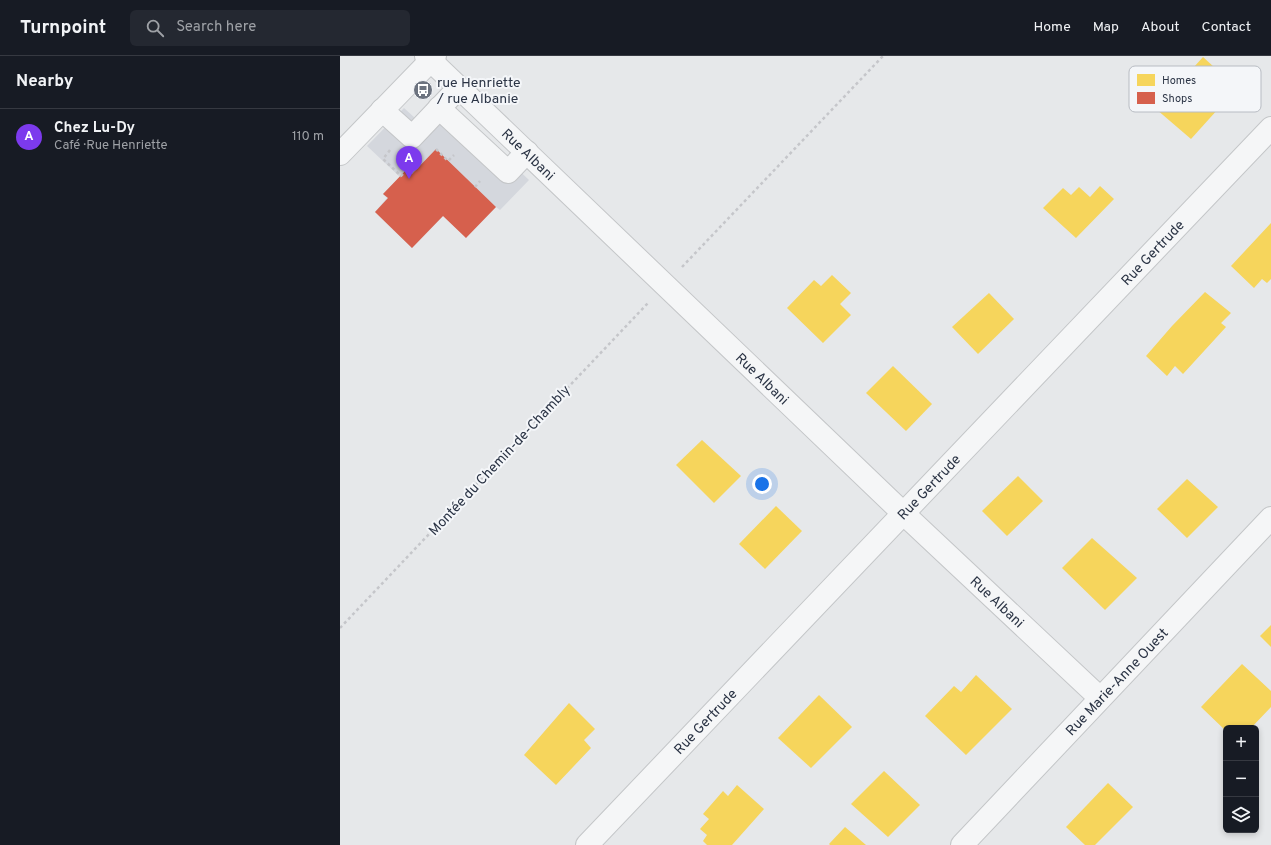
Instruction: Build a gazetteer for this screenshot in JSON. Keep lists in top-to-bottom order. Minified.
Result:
{"streets":{"street":["Rue Albani","Rue Gertrude","Rue Marie-Anne Ouest"],"path":["Montée du Chemin-de-Chambly"]},"crossings":[["Rue Albani","Rue Gertrude"],["Rue Albani","Rue Marie-Anne Ouest"]],"places":{"bus stop":["rue Henriette / rue Albanie"]},"legend":["Homes","Shops"],"page":{"header":"Turnpoint","search":"Search here","nav":["Home","Map","About","Contact"],"heading":"Nearby","list":[{"mark":"A","name":"Chez Lu-Dy","note":"Café · Rue Henriette","value":"110 m"}],"pins":"A","map_buttons":["+","−"]}}
